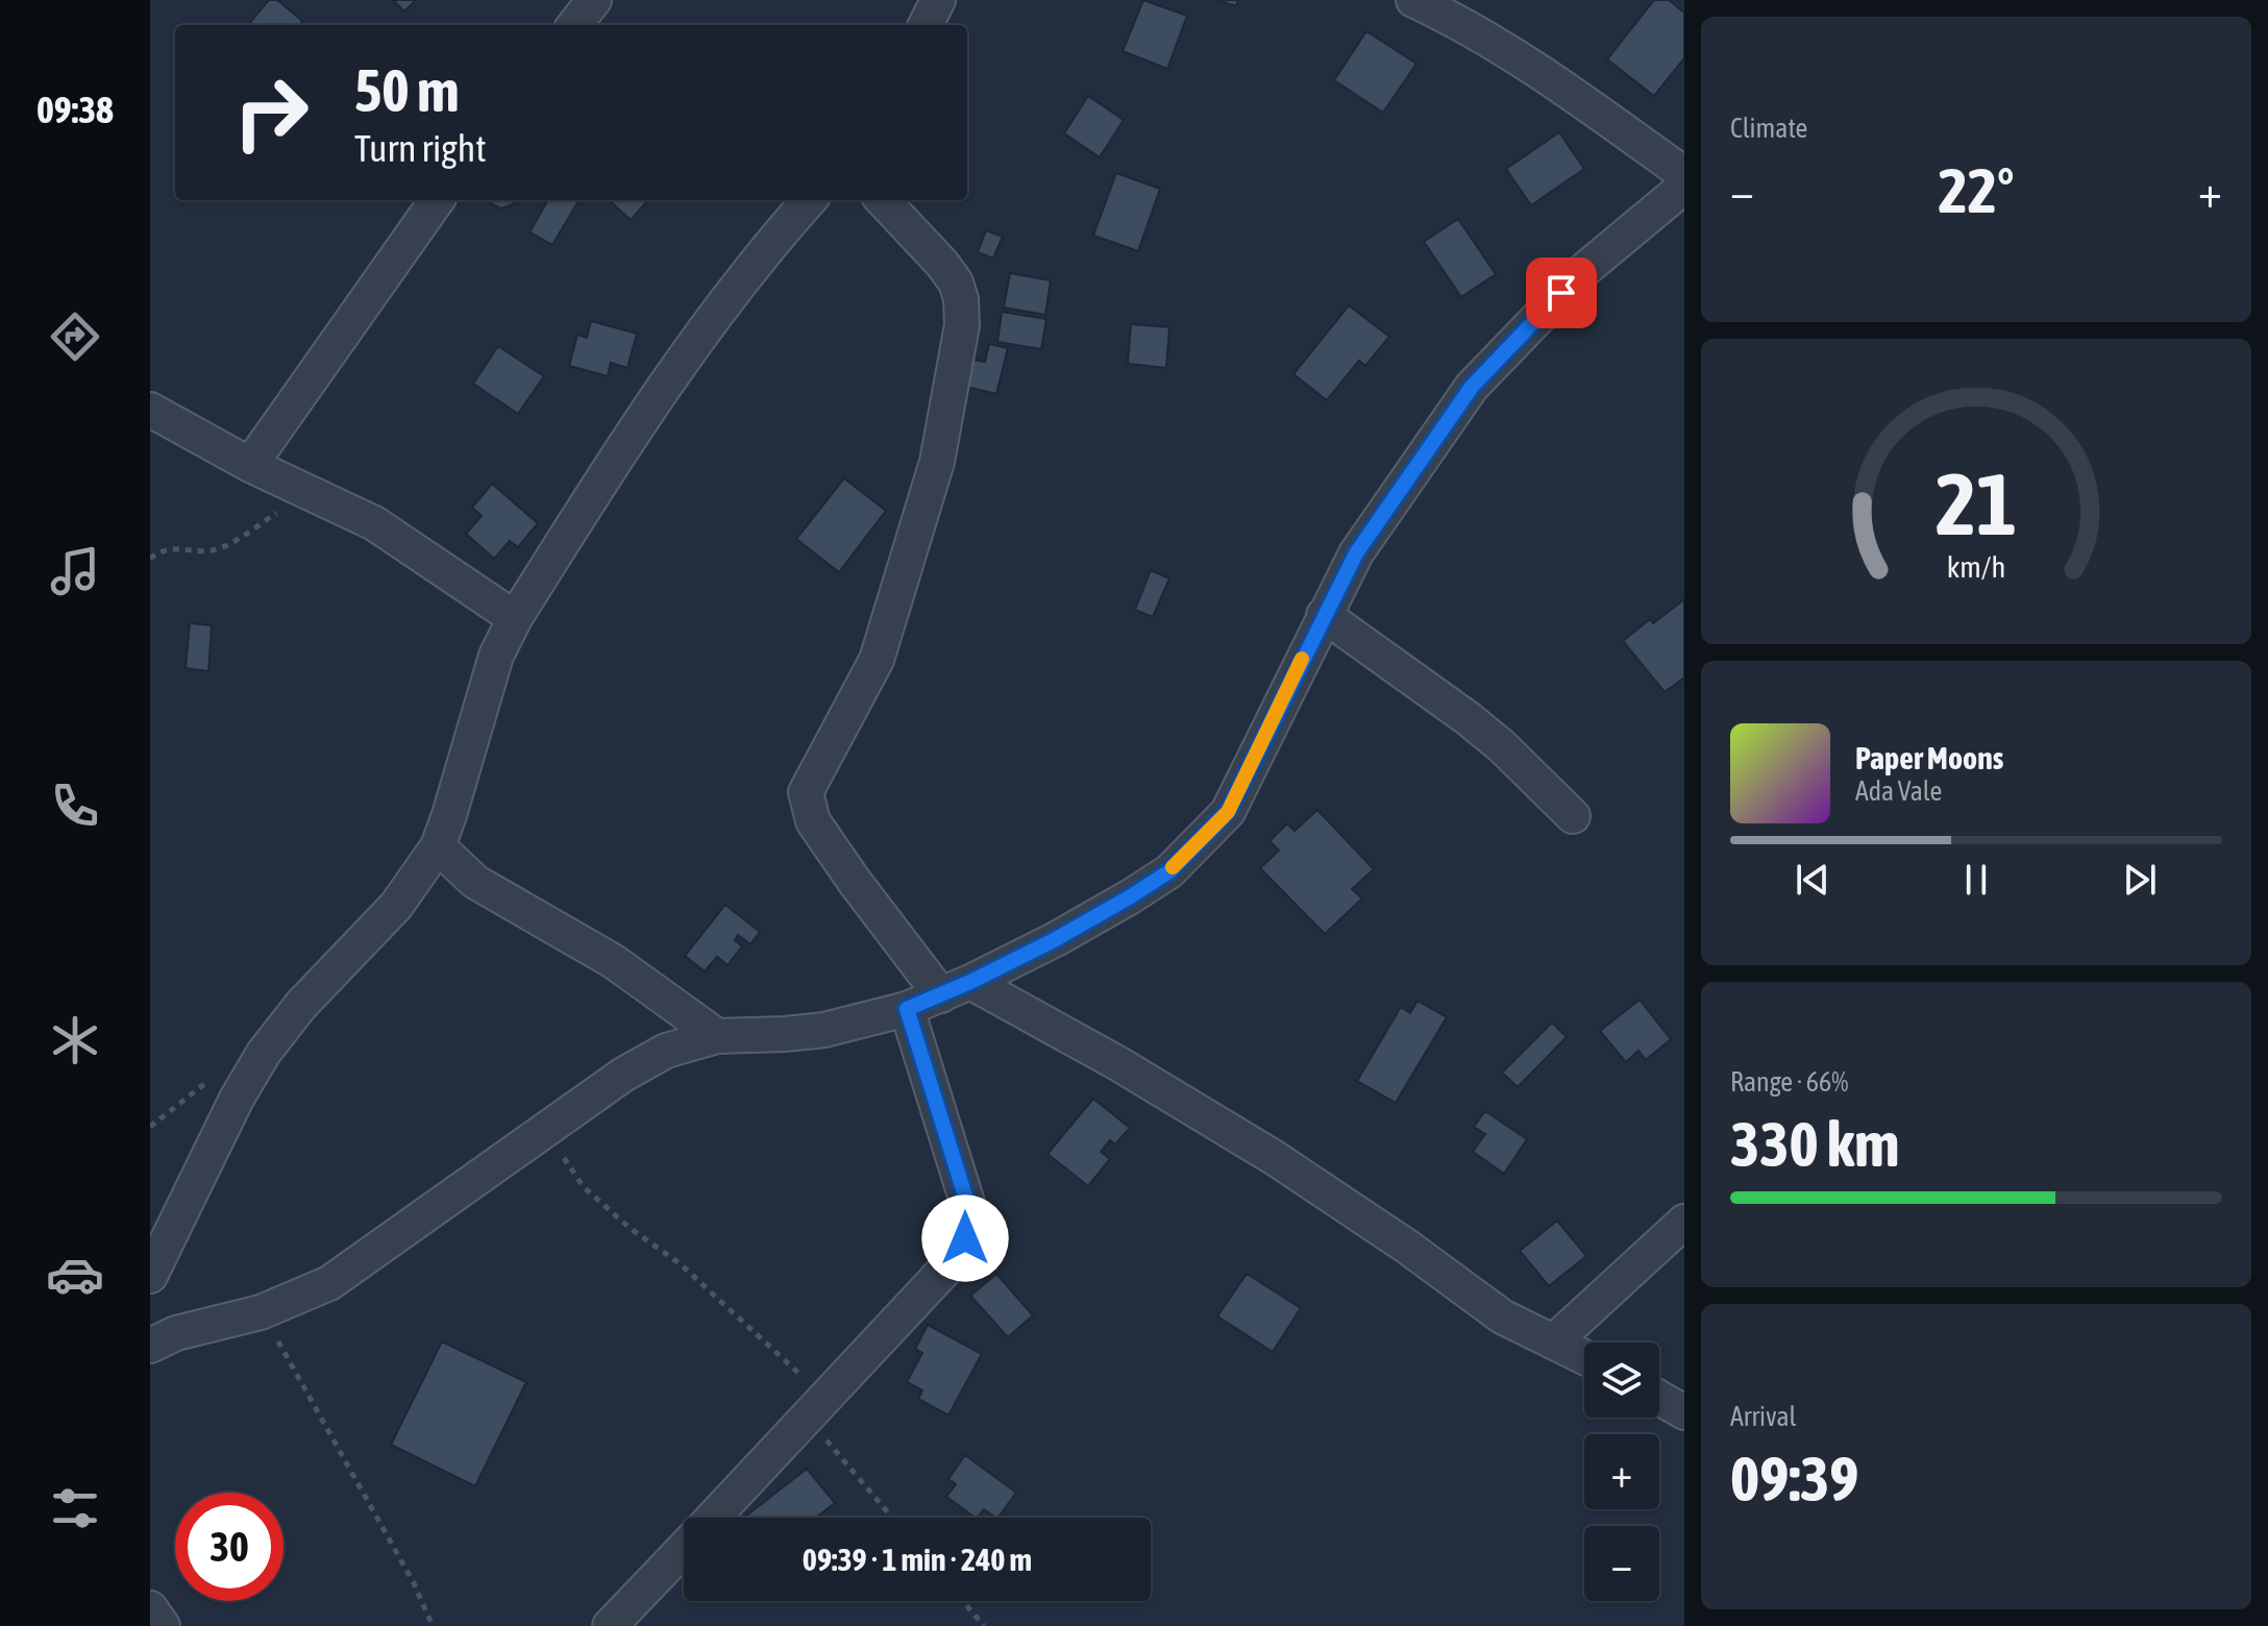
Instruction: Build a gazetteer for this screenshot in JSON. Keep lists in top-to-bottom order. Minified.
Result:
{"page":{"tabs":"09:38","tile":["Climate",["Range · 66%","330 km"],["Arrival","09:39"]],"turn":["50 m","Turn right"],"heat":["−","22°","+"],"song":["Paper Moons","Ada Vale"],"map_buttons":["+","−"],"limit":"30","trip":"09:39 · 1 min · 240 m","gauge":["21","km/h"]}}
